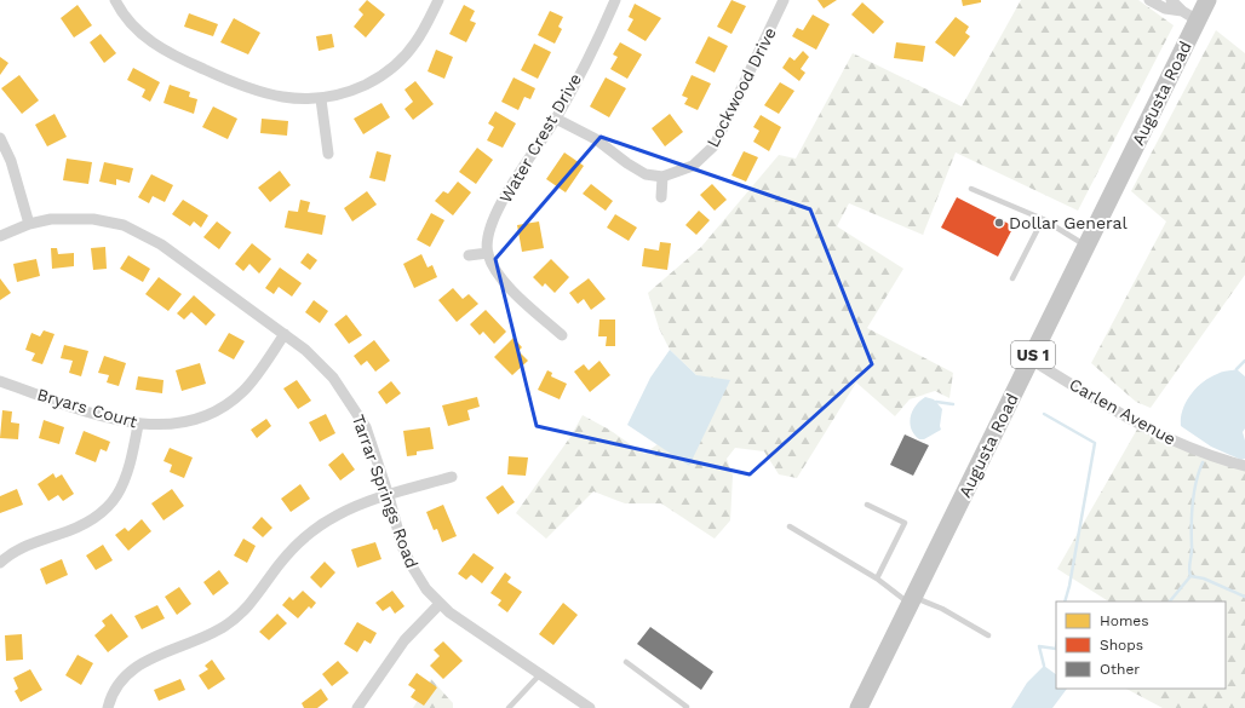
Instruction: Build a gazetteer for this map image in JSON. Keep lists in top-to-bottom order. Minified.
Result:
{"streets":{"main road":["Augusta Road","US 1"],"street":["Lockwood Drive","Water Crest Drive","Bryars Court","Carlen Avenue","Tarrar Springs Road"]},"crossings":[["Augusta Road","Carlen Avenue"],["Bryars Court","Tarrar Springs Road"]],"places":["Dollar General"],"legend":["Homes","Shops","Other"]}
